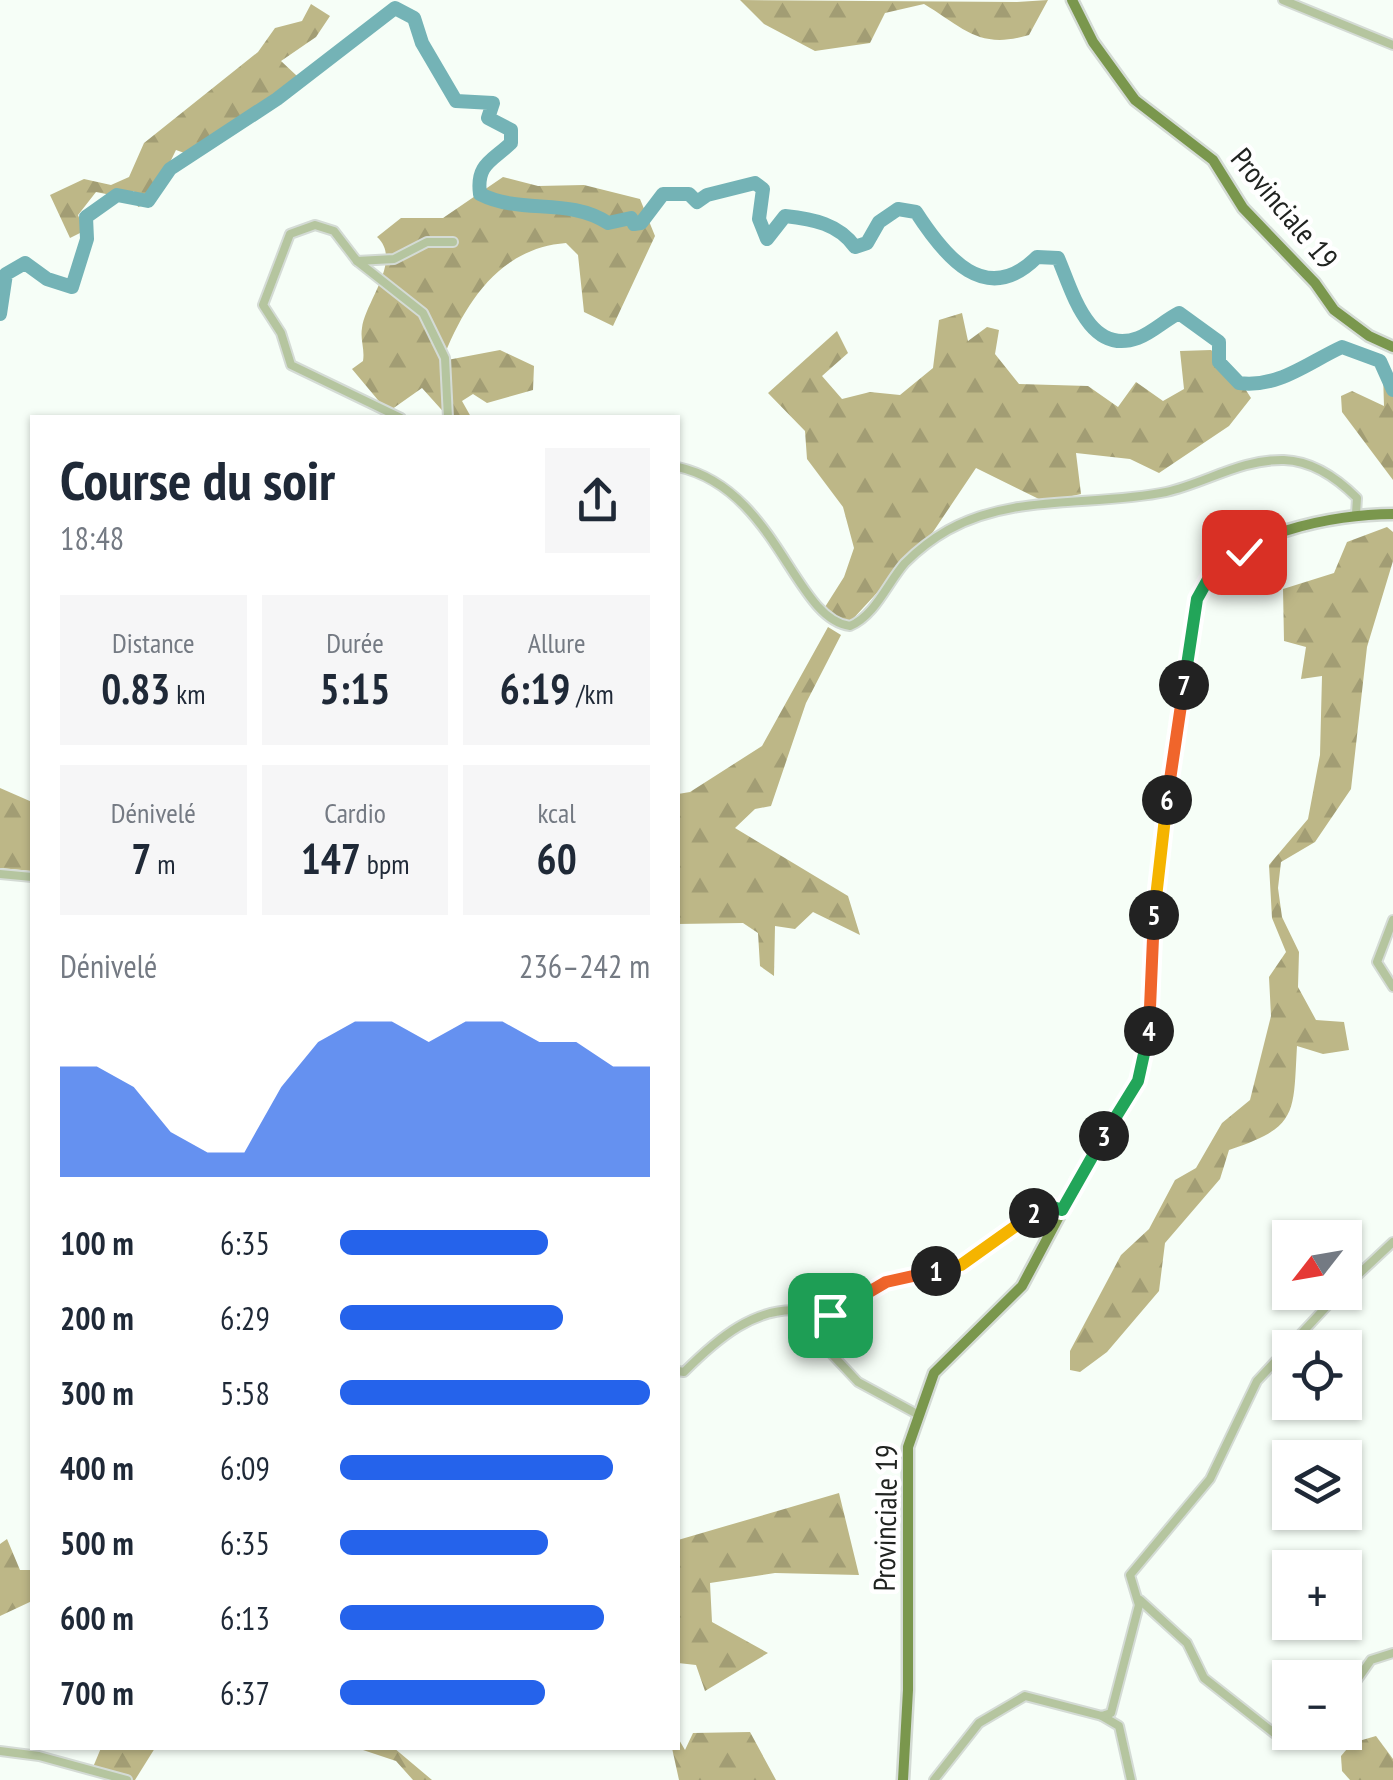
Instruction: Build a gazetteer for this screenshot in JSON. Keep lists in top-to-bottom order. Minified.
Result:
{"streets":{"main road":["Provinciale 19"]},"north":"bottom left","page":{"heading":["Course du soir","18:48"],"stats":[["Distance","0.83 km"],["Durée","5:15"],["Allure","6:19 /km"],["Dénivelé","7 m"],["Cardio","147 bpm"],["kcal","60"]],"pins":["7","6","5","4","3","2","1"],"chart":["Dénivelé","236–242 m"],"list":[{"name":"100 m","note":"6:35"},{"name":"200 m","note":"6:29"},{"name":"300 m","note":"5:58"},{"name":"400 m","note":"6:09"},{"name":"500 m","note":"6:35"},{"name":"600 m","note":"6:13"},{"name":"700 m","note":"6:37"}],"map_buttons":["+","−"]}}
